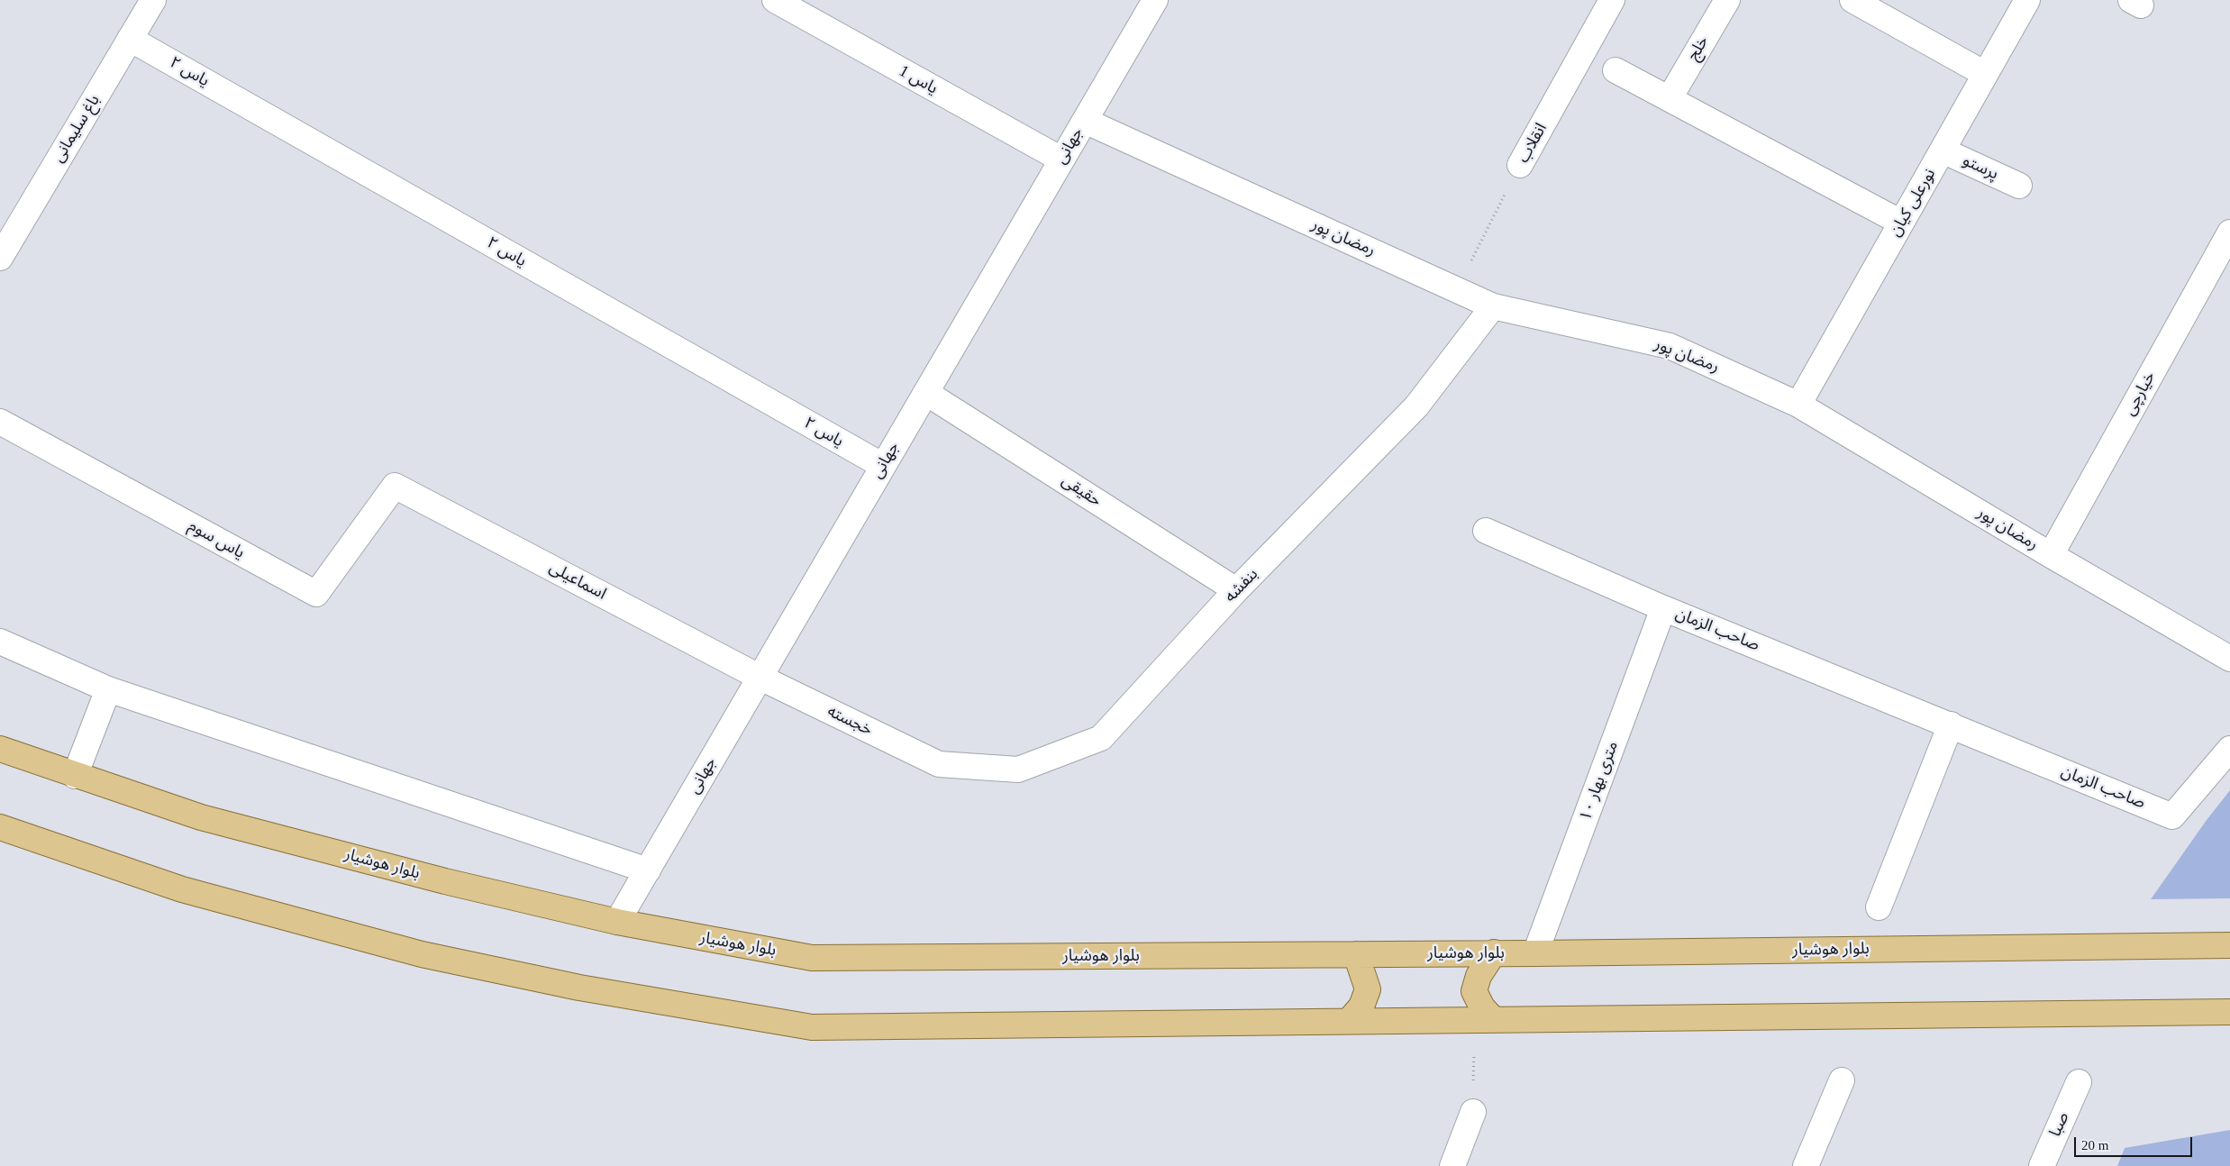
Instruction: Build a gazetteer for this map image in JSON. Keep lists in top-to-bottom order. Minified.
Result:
{"streets":{"main road":["بلوار هوشیار"],"street":["خلج","یاس ۲","یاس 1","باغ سلیمانی","انقلاب","جهانی","پرستو","نورعلی کیان","رمضان پور","خیارچی","حقیقی","یاس سوم","اسماعیلی","بنفشه","صاحب الزمان","خجسته","۱۰ متری بهار","صبا"]},"crossings":[["یاس ۲","باغ سلیمانی"],["یاس ۲","جهانی"],["یاس 1","جهانی"],["انقلاب","رمضان پور"],["جهانی","رمضان پور"],["جهانی","حقیقی"],["جهانی","اسماعیلی"],["جهانی","خجسته"],["جهانی","بلوار هوشیار"],["پرستو","نورعلی کیان"],["نورعلی کیان","رمضان پور"],["رمضان پور","خیارچی"],["رمضان پور","بنفشه"],["حقیقی","بنفشه"],["یاس سوم","اسماعیلی"],["اسماعیلی","خجسته"],["بنفشه","خجسته"],["صاحب الزمان","۱۰ متری بهار"],["۱۰ متری بهار","بلوار هوشیار"]],"scale_bar":"20 m"}
